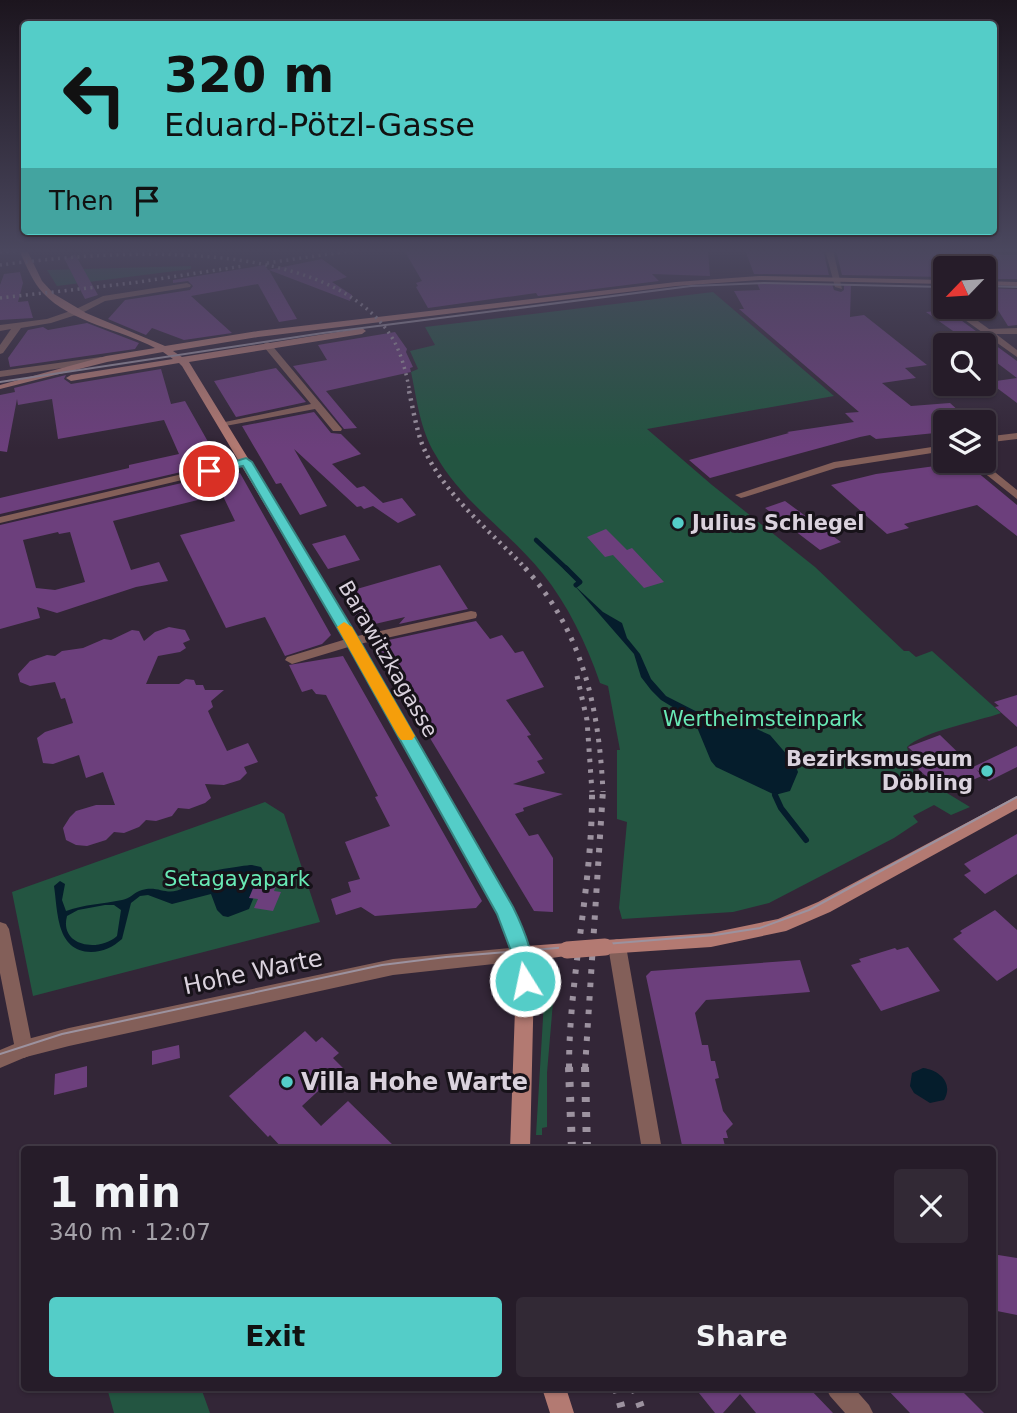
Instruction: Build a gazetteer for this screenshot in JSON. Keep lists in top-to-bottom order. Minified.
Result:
{"streets":{"main road":["Barawitzkagasse"],"street":["Hohe Warte"]},"crossings":[["Barawitzkagasse","Hohe Warte"]],"parks":["Wertheimsteinpark","Setagayapark"],"places":["Julius Schlegel","Bezirksmuseum Döbling","Villa Hohe Warte"],"north":"bottom left","page":{"turn":["320 m","Eduard-Pötzl-Gasse"],"then":"Then","heading":["1 min","340 m · 12:07"],"buttons":["Exit","Share"]}}
